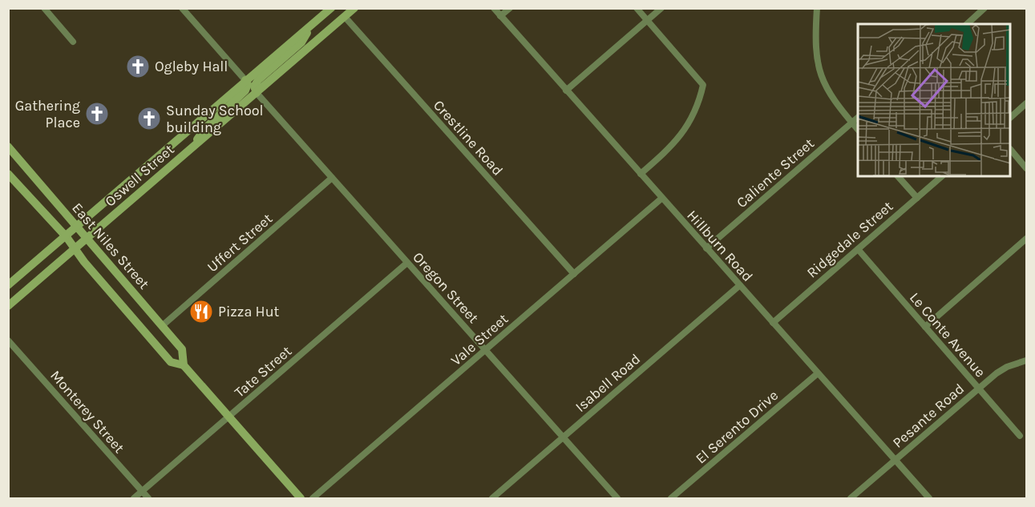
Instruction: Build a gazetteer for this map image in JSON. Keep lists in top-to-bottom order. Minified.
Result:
{"streets":{"main road":["Oswell Street","East Niles Street"],"street":["Crestline Road","Caliente Street","Ridgedale Street","Uffert Street","Hillburn Road","Oregon Street","Le Conte Avenue","Vale Street","Tate Street","Isabell Road","Monterey Street","Pesante Road","El Serento Drive"]},"crossings":[["Crestline Road","Oswell Street"],["Crestline Road","Vale Street"],["Caliente Street","Hillburn Road"],["Oswell Street","East Niles Street"],["Oswell Street","Oregon Street"],["Ridgedale Street","Hillburn Road"],["Ridgedale Street","Le Conte Avenue"],["Uffert Street","East Niles Street"],["Uffert Street","Oregon Street"],["East Niles Street","Tate Street"],["Hillburn Road","Vale Street"],["Hillburn Road","Isabell Road"],["Hillburn Road","Pesante Road"],["Hillburn Road","El Serento Drive"],["Oregon Street","Vale Street"],["Oregon Street","Tate Street"],["Oregon Street","Isabell Road"],["Le Conte Avenue","Pesante Road"],["Tate Street","Monterey Street"]],"places":{"church":["Ogleby Hall","Gathering Place","Sunday School building"],"restaurant":["Pizza Hut"]}}
